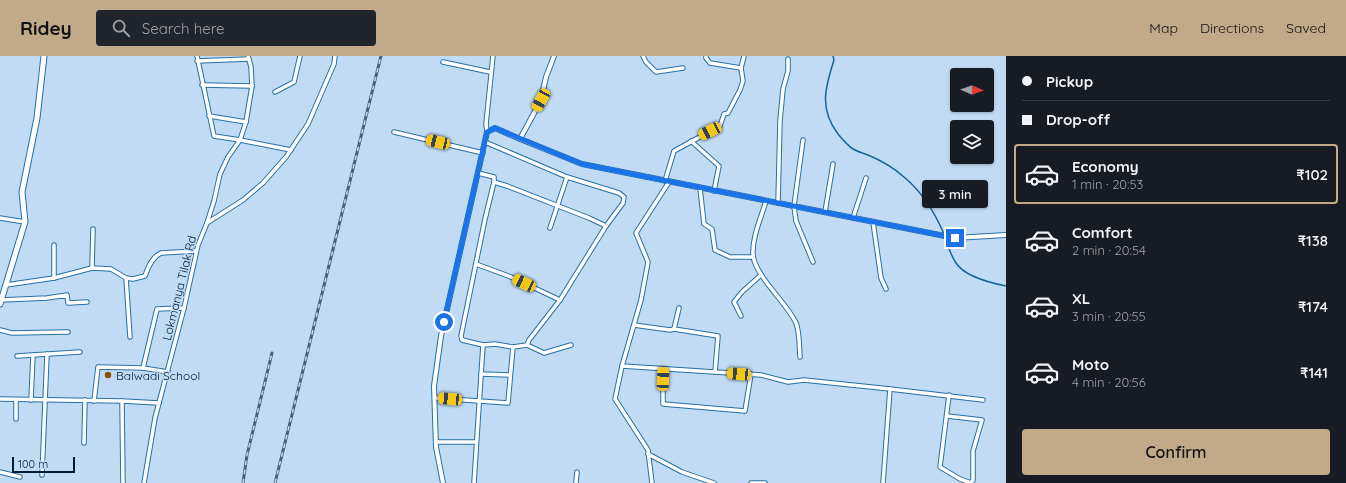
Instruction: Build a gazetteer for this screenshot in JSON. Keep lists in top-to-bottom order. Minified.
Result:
{"streets":{"street":["Lokmanya Tilak Rd"]},"places":["Balwadi School"],"scale_bar":"100 m","north":"right","page":{"header":"Ridey","search":"Search here","nav":["Map","Directions","Saved"],"banner":["Pickup","Drop-off"],"list":[{"name":"Economy","note":"1 min · 20:53","value":"₹102"},{"name":"Comfort","note":"2 min · 20:54","value":"₹138"},{"name":"XL","note":"3 min · 20:55","value":"₹174"},{"name":"Moto","note":"4 min · 20:56","value":"₹141"}],"bubble":"3 min","buttons":"Confirm","scale":"100 m"}}
